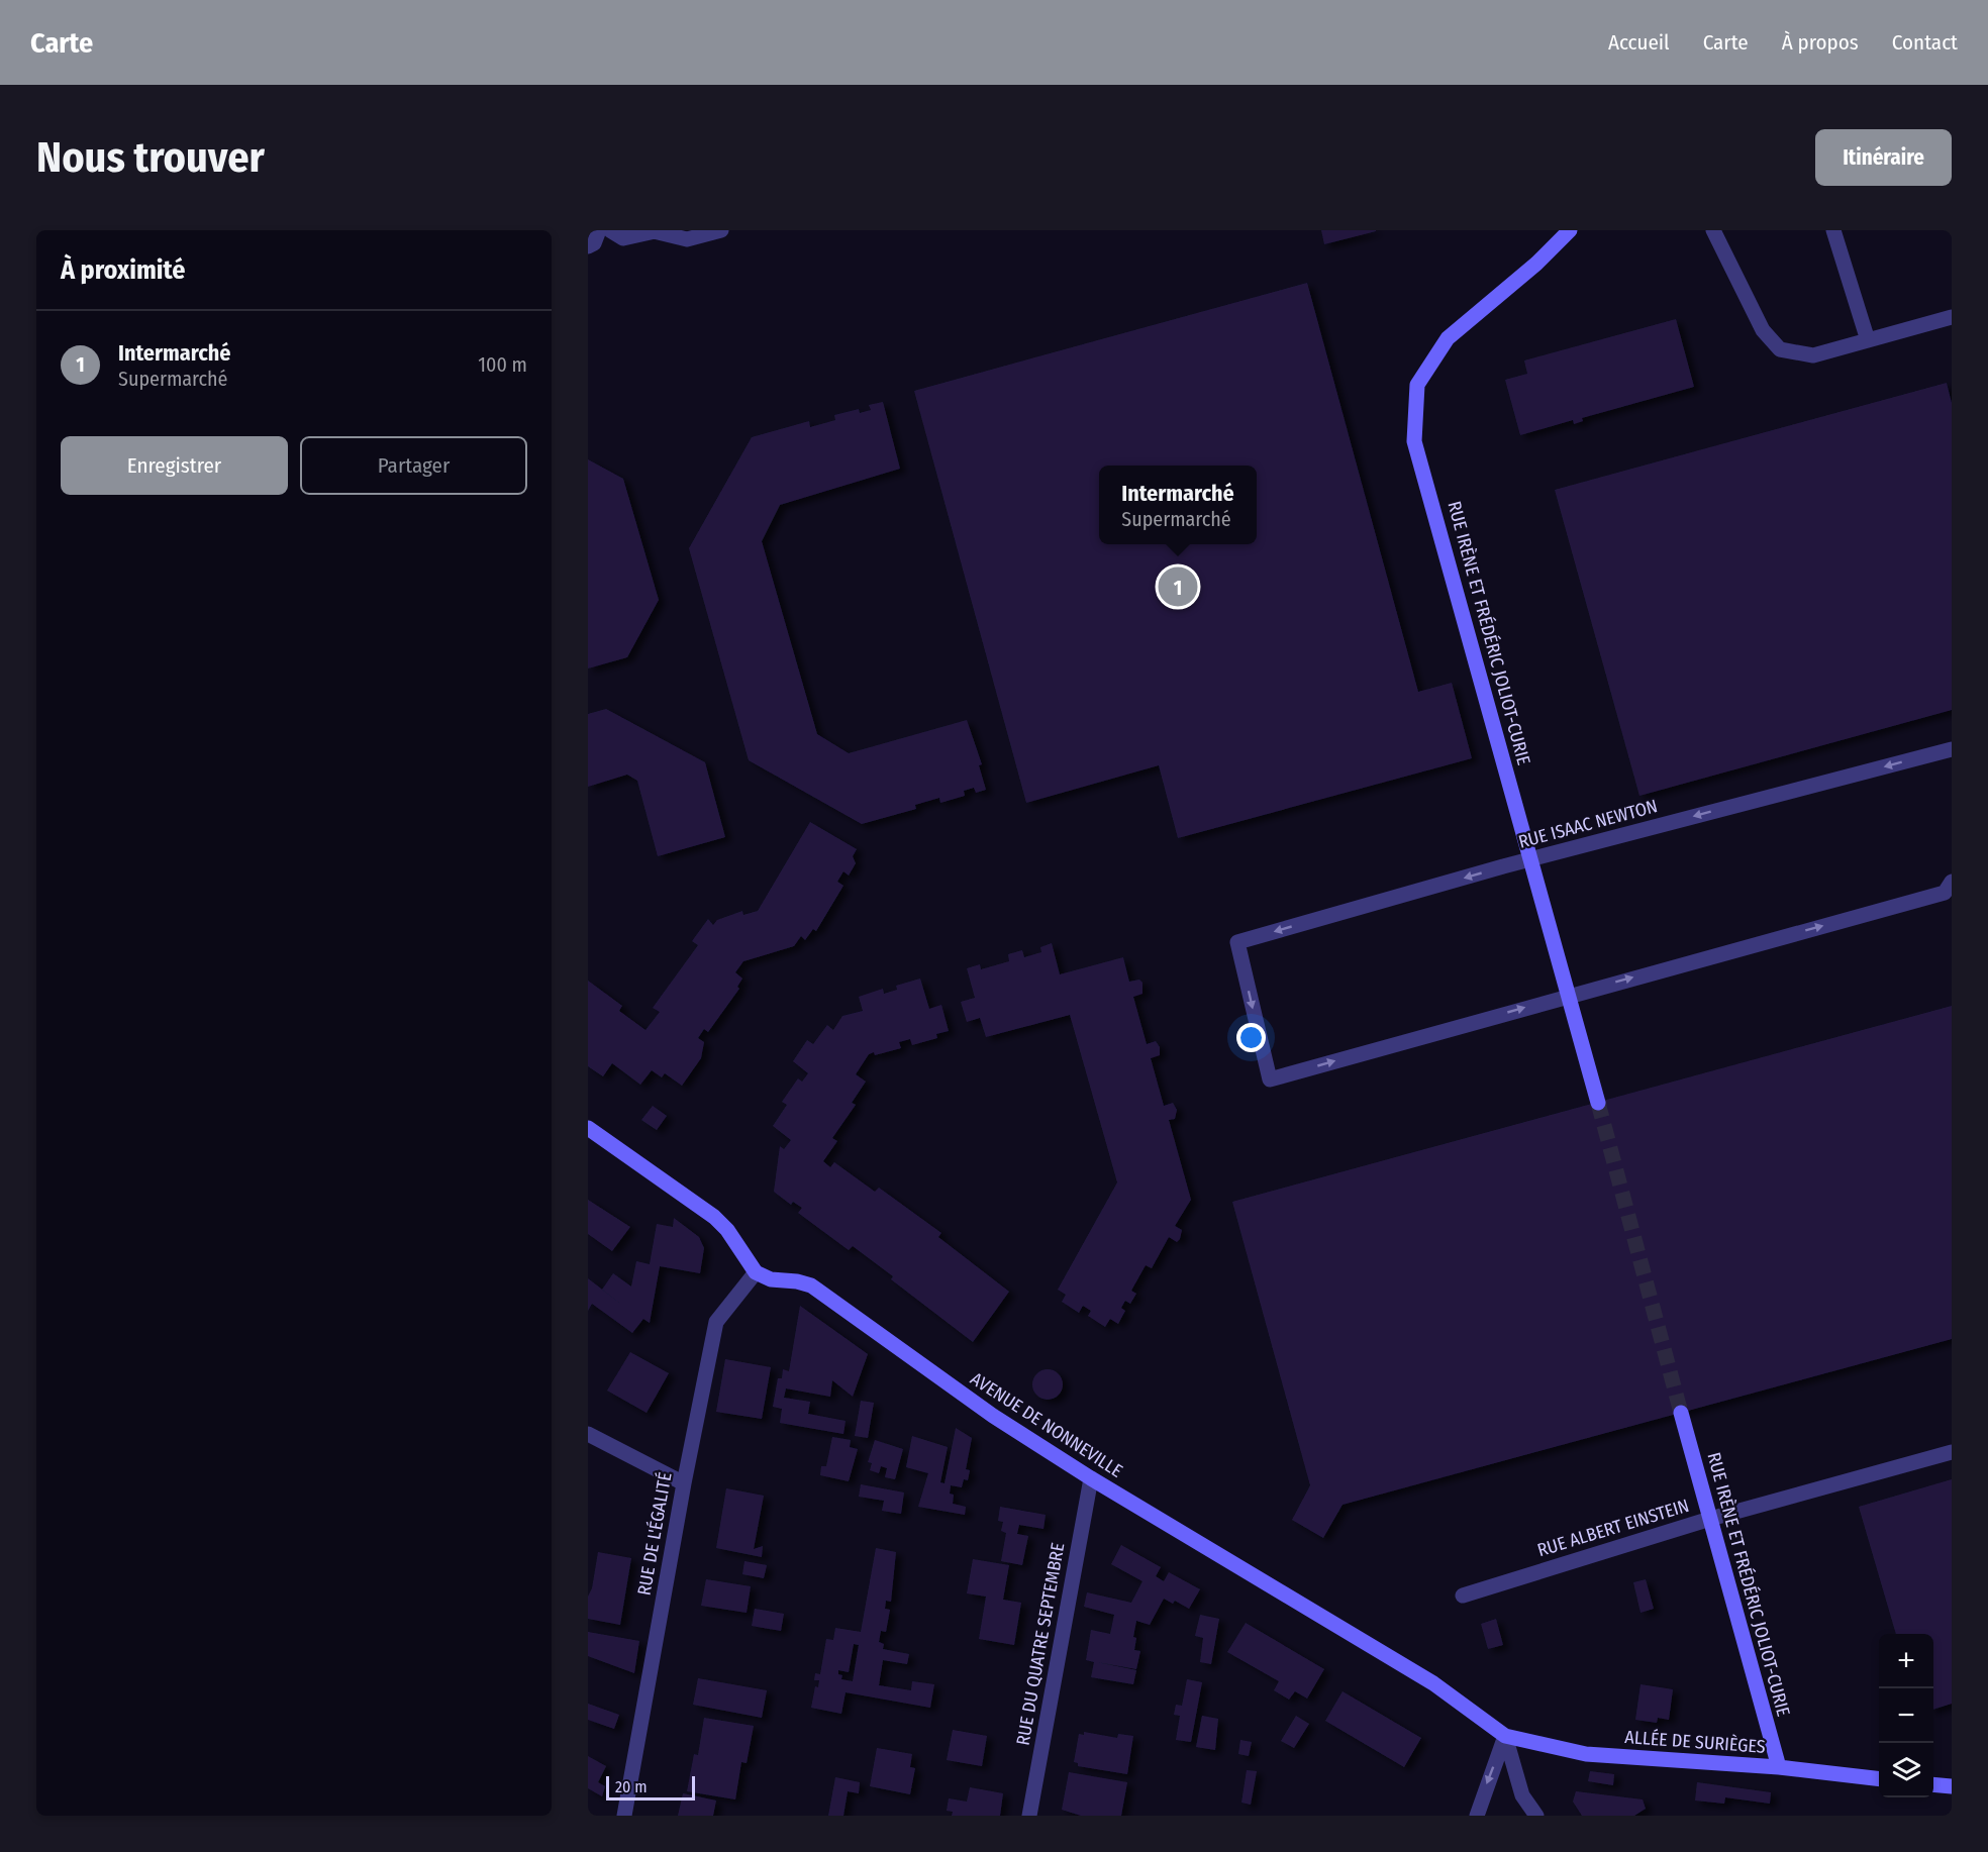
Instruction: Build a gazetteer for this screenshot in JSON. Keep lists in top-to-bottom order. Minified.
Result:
{"streets":{"street":["RUE IRÈNE ET FRÉDÉRIC JOLIOT-CURIE","RUE ISAAC NEWTON","AVENUE DE NONNEVILLE","RUE ALBERT EINSTEIN","RUE DE L'ÉGALITÉ","RUE DU QUATRE SEPTEMBRE","ALLÉE DE SURIÈGES"]},"crossings":[["RUE IRÈNE ET FRÉDÉRIC JOLIOT-CURIE","RUE ISAAC NEWTON"],["RUE IRÈNE ET FRÉDÉRIC JOLIOT-CURIE","RUE ALBERT EINSTEIN"],["RUE IRÈNE ET FRÉDÉRIC JOLIOT-CURIE","ALLÉE DE SURIÈGES"],["AVENUE DE NONNEVILLE","RUE DE L'ÉGALITÉ"],["AVENUE DE NONNEVILLE","RUE DU QUATRE SEPTEMBRE"],["AVENUE DE NONNEVILLE","ALLÉE DE SURIÈGES"]],"scale_bar":"20 m","page":{"header":"Carte","nav":["Accueil","Carte","À propos","Contact"],"buttons":["Itinéraire",["Enregistrer","Partager"]],"title":"Nous trouver","heading":"À proximité","list":[{"mark":"1","name":"Intermarché","note":"Supermarché","value":"100 m"}],"popup":["Intermarché","Supermarché"],"pins":"1","map_buttons":["+","−"],"scale":"20 m"}}
